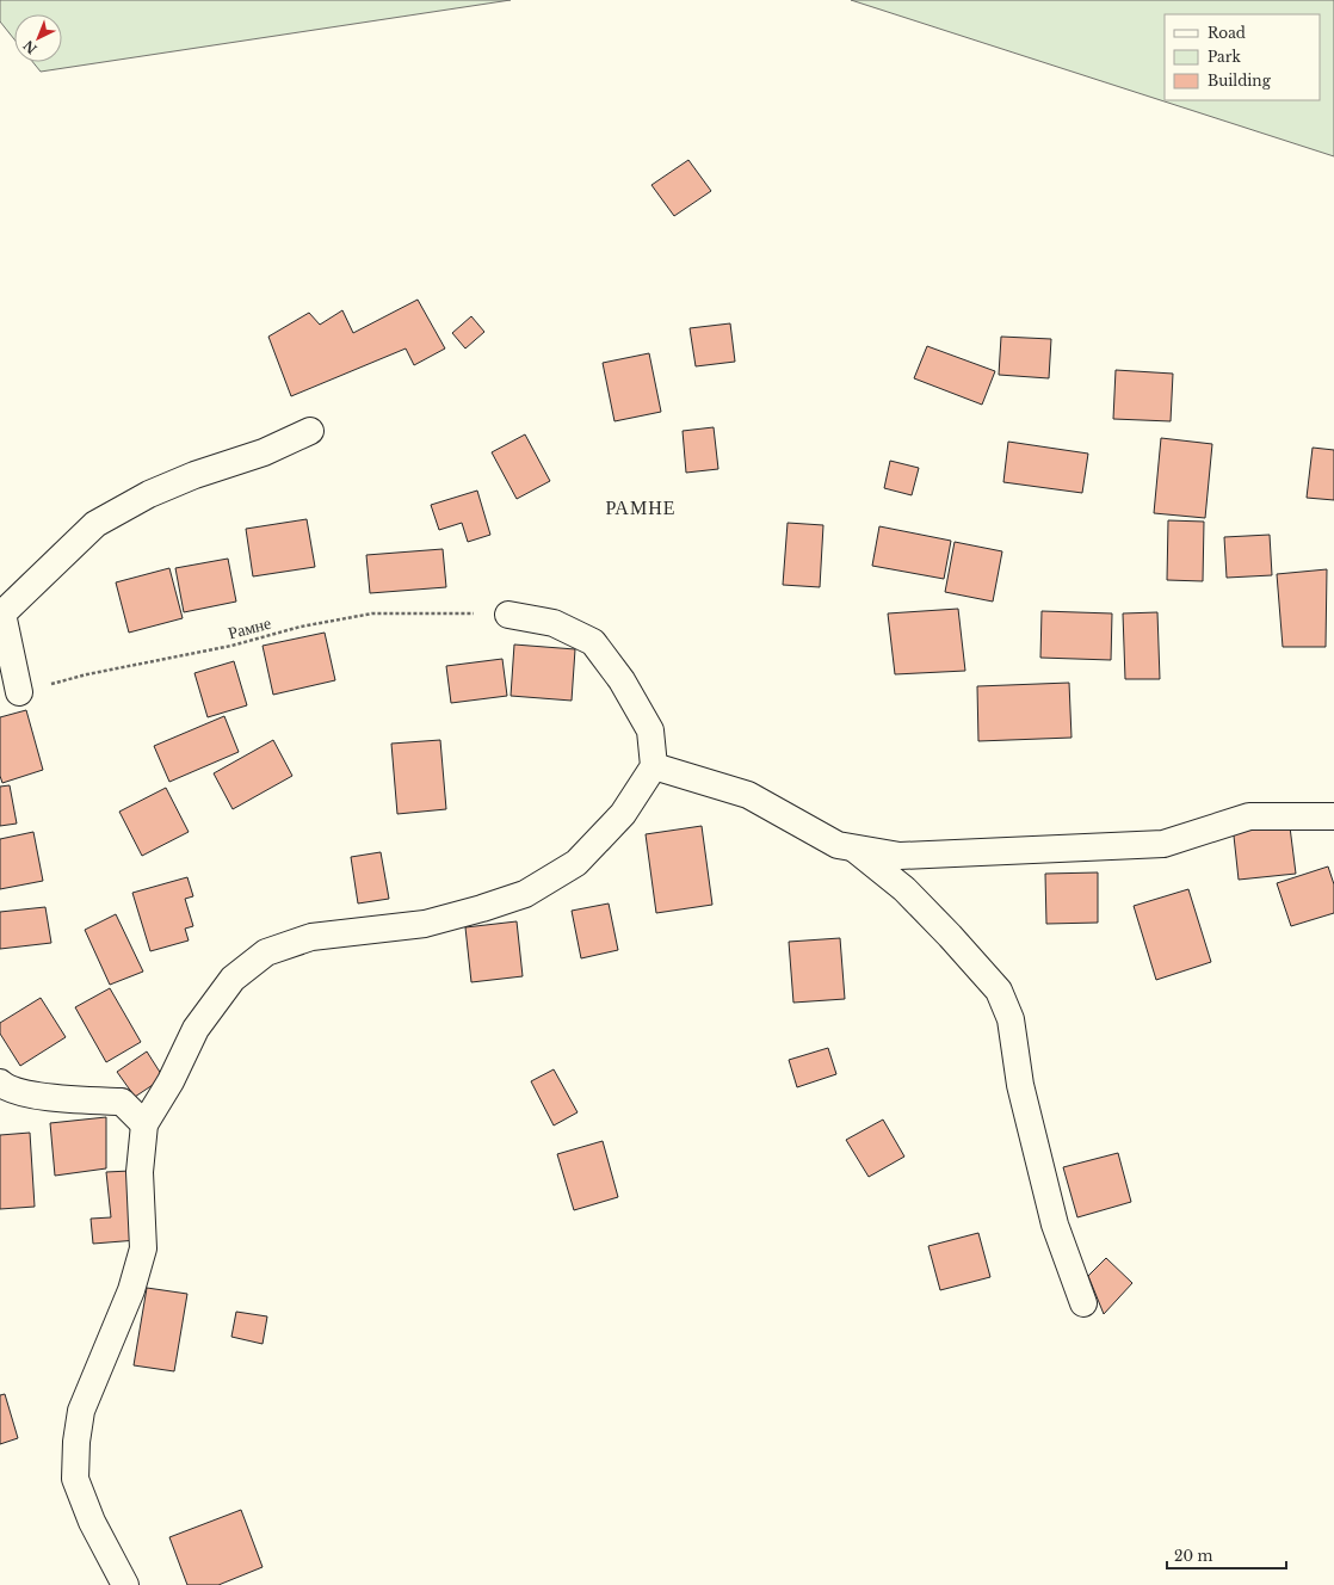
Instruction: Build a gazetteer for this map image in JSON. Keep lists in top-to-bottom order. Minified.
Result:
{"streets":{"path":["Рамне"]},"districts":["РАМНЕ"],"legend":["Road","Park","Building"],"scale_bar":"20 m","north":"bottom left"}
